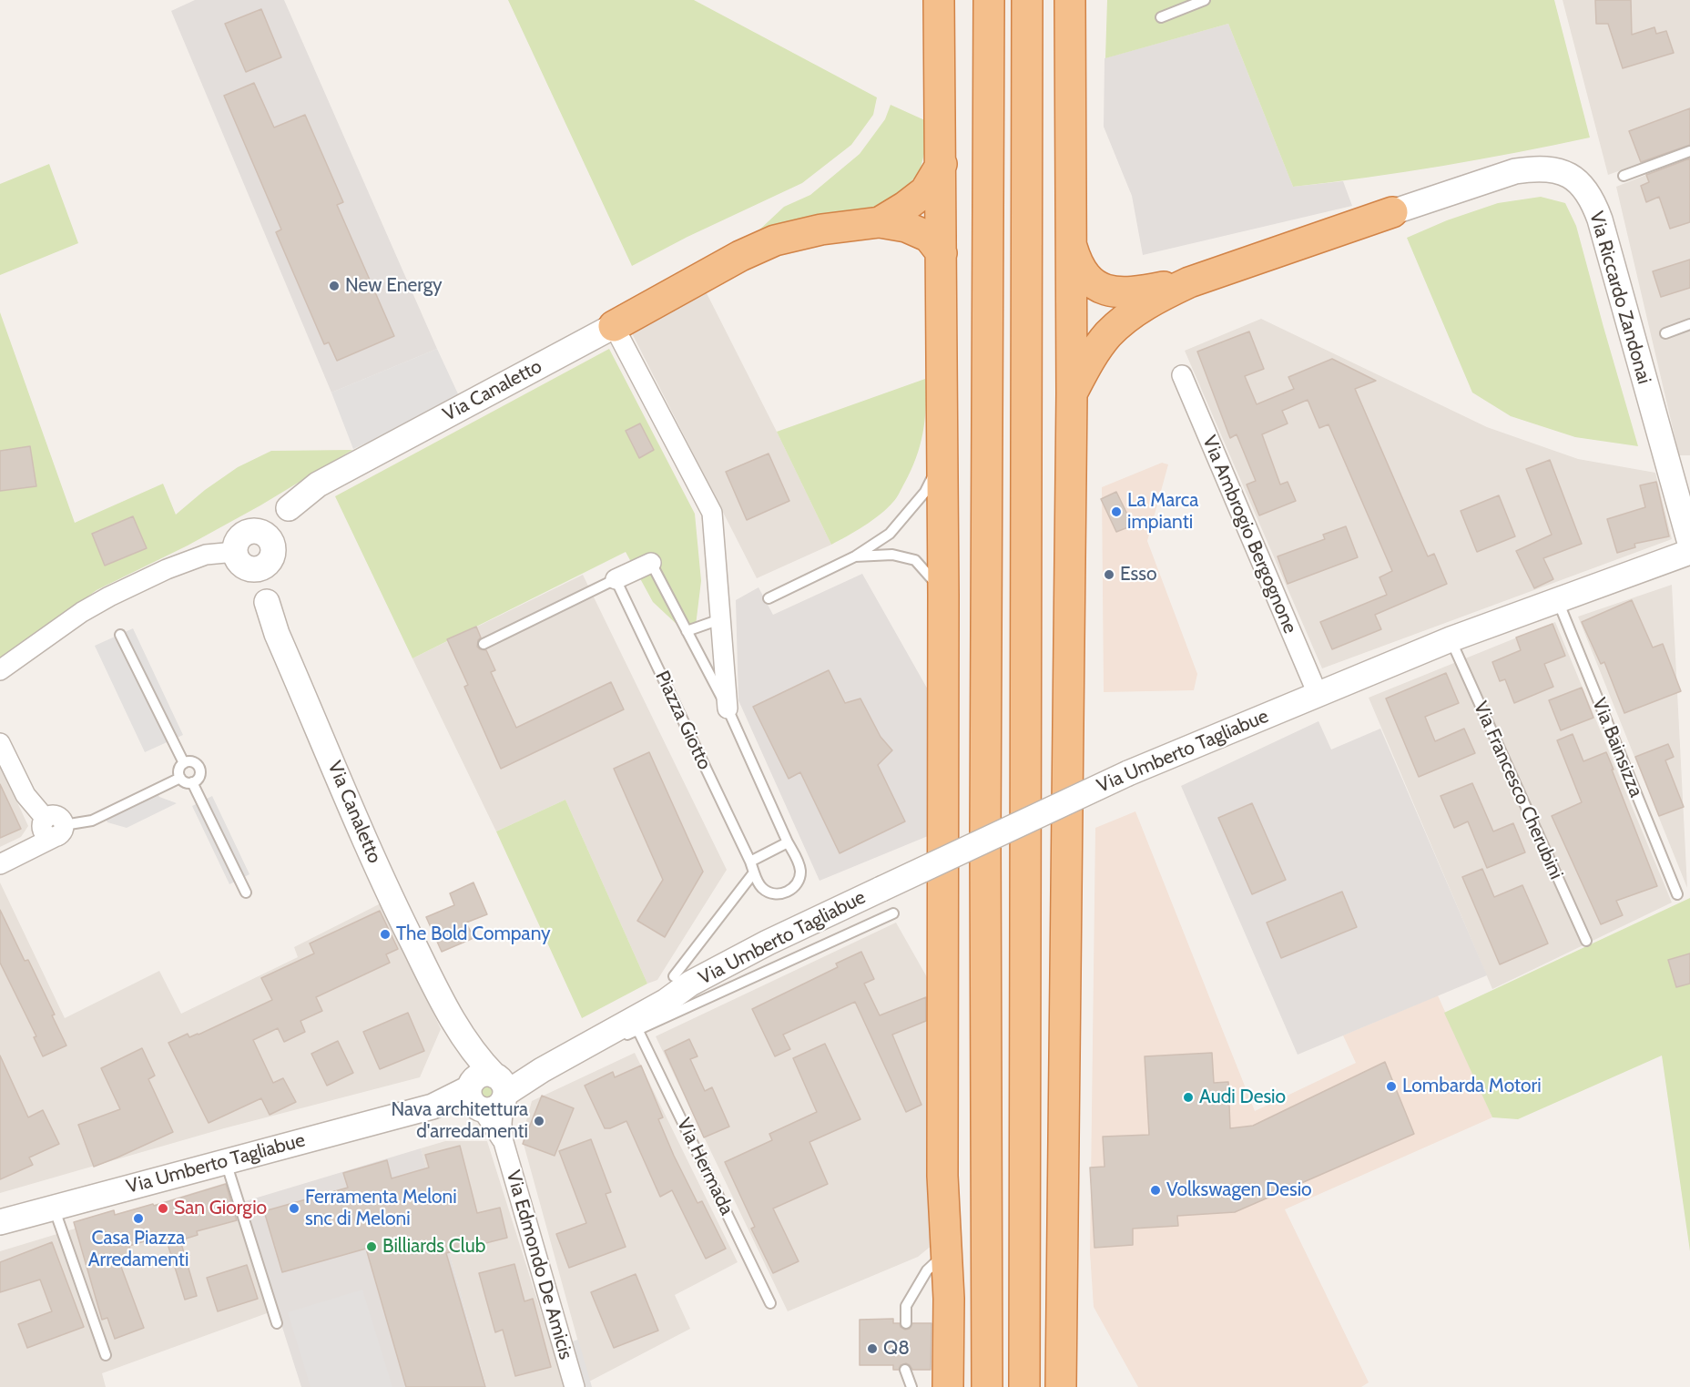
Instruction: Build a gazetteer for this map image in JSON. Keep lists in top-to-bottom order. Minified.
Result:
{"streets":{"street":["Via Riccardo Zandonai","Via Canaletto","Via Ambrogio Bergognone","Via Umberto Tagliabue","Via Edmondo De Amicis"],"lane":["Piazza Giotto","Via Bainsizza","Via Francesco Cherubini","Via Hermada"]},"crossings":[["Via Canaletto","Via Umberto Tagliabue"],["Via Canaletto","Via Edmondo De Amicis"],["Via Ambrogio Bergognone","Via Umberto Tagliabue"],["Via Bainsizza","Via Umberto Tagliabue"],["Via Umberto Tagliabue","Via Francesco Cherubini"],["Via Umberto Tagliabue","Via Hermada"],["Via Umberto Tagliabue","Via Edmondo De Amicis"]],"places":["New Energy","La Marca impianti","Esso","The Bold Company","Lombarda Motori","Audi Desio","Nava architettura d'arredamenti","Volkswagen Desio","San Giorgio","Ferramenta Meloni snc di Meloni","Casa Piazza Arredamenti","Billiards Club","Q8"]}
